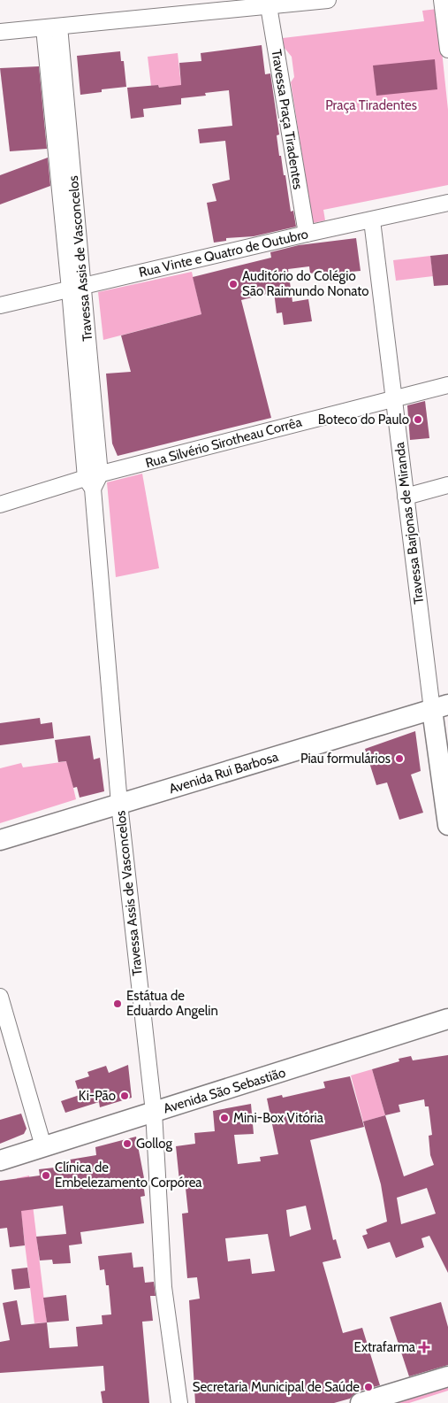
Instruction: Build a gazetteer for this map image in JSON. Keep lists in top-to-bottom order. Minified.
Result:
{"streets":{"main road":["Travessa Barjonas de Miranda","Avenida Rui Barbosa","Avenida São Sebastião"],"street":["Travessa Praça Tiradentes","Rua Vinte e Quatro de Outubro","Travessa Assis de Vasconcelos","Rua Silvério Sirotheau Corrêa"]},"crossings":[["Travessa Praça Tiradentes","Rua Vinte e Quatro de Outubro"],["Rua Vinte e Quatro de Outubro","Travessa Assis de Vasconcelos"],["Rua Vinte e Quatro de Outubro","Travessa Barjonas de Miranda"],["Travessa Assis de Vasconcelos","Rua Silvério Sirotheau Corrêa"],["Travessa Assis de Vasconcelos","Avenida Rui Barbosa"],["Travessa Assis de Vasconcelos","Avenida São Sebastião"],["Rua Silvério Sirotheau Corrêa","Travessa Barjonas de Miranda"],["Travessa Barjonas de Miranda","Avenida Rui Barbosa"]],"parks":["Praça Tiradentes"],"places":{"other":["Auditório do Colégio São Raimundo Nonato","Boteco do Paulo","Piau formulários","Estátua de Eduardo Angelin","Ki-Pão","Mini-Box Vitória","Gollog","Clínica de Embelezamento Corpórea","Secretaria Municipal de Saúde"],"health":["Extrafarma"]}}
